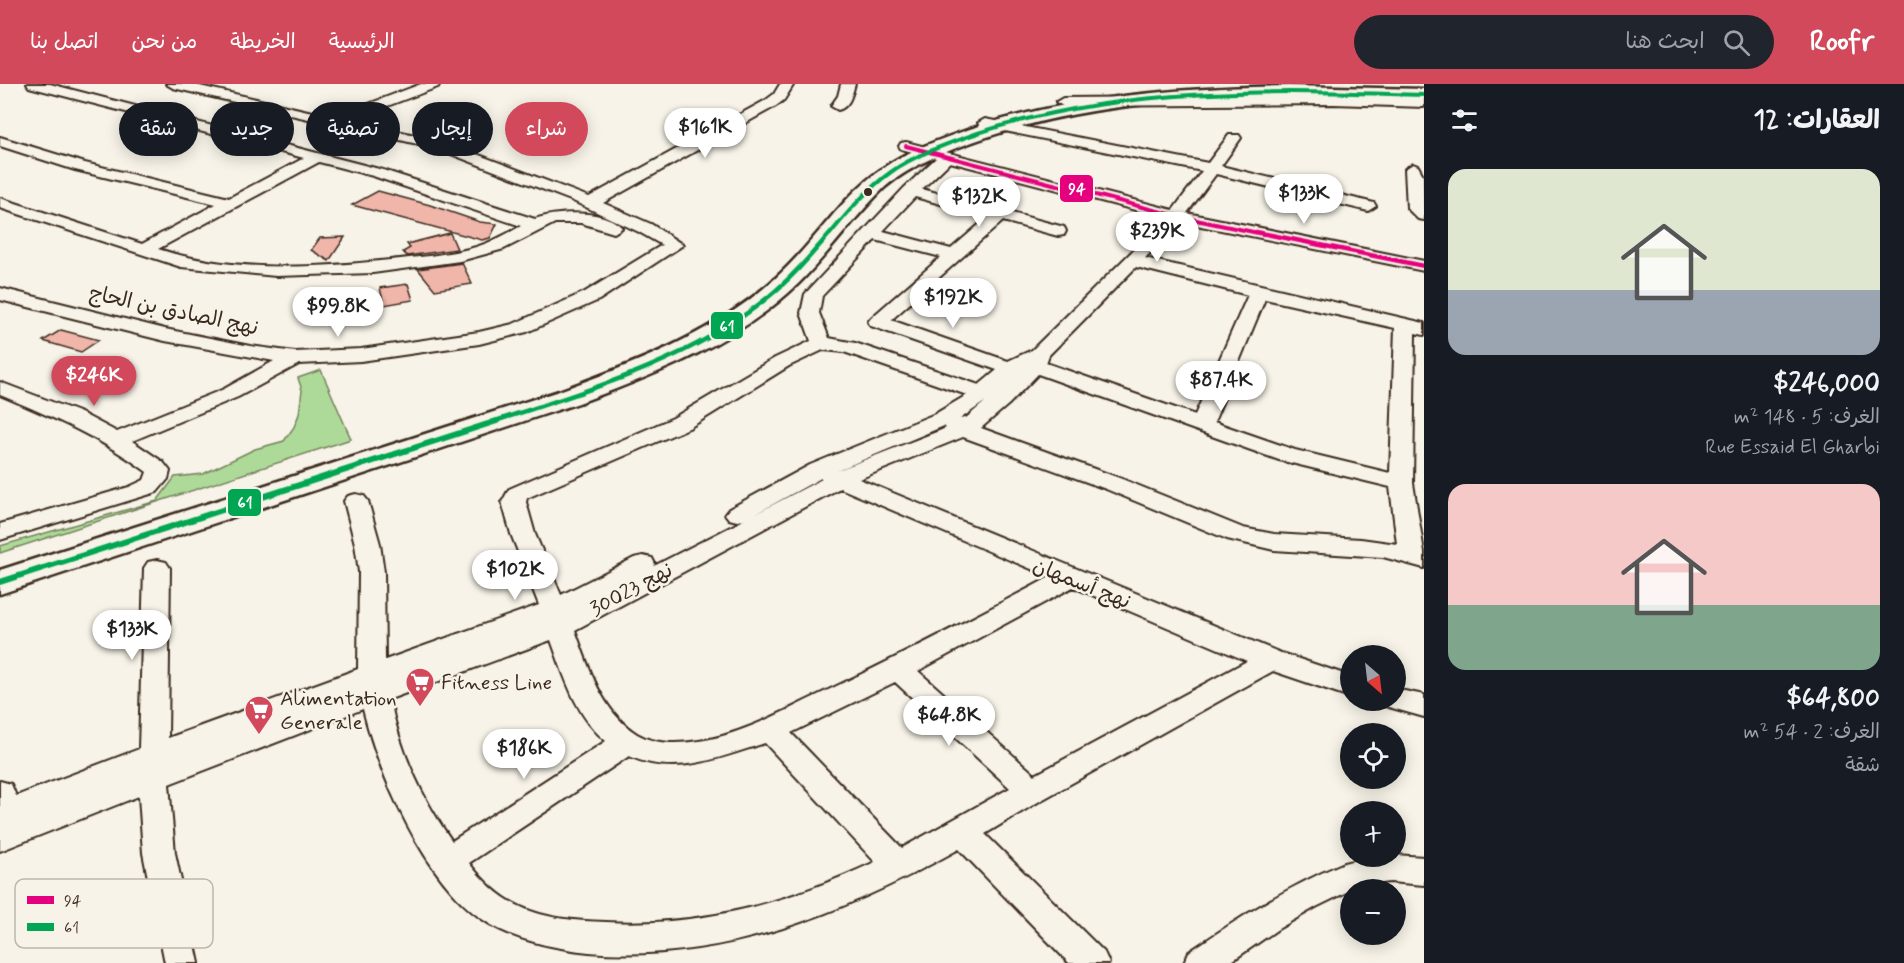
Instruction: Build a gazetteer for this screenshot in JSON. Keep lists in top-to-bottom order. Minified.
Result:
{"streets":{"street":["نهج الصادق بن الحاج","نهج أسمهان","نهج 30023"]},"crossings":[["نهج أسمهان","نهج 30023"]],"places":{"supermarket":["Fitness Line","Alimentation Generale"]},"lines":["transit line 61","transit line 94"],"legend":["94","61"],"north":"bottom right","page":{"header":"Roofr","search":"ابحث هنا","nav":["الرئيسية","الخريطة","من نحن","اتصل بنا"],"heading":"العقارات: 12","chip":["شراء","إيجار","تصفية","جديد","شقة"],"price":["$161K","$133K","$132K","$239K","$192K","$99.8K","$246K","$87.4K","$102K","$133K","$64.8K","$186K"],"list":[{"name":"$246,000","note":"الغرف: 5 · 148 m² · Rue Essaid El Gharbi"},{"name":"$64,800","note":"الغرف: 2 · 54 m² · شقة"}],"map_buttons":["+","−"]}}
